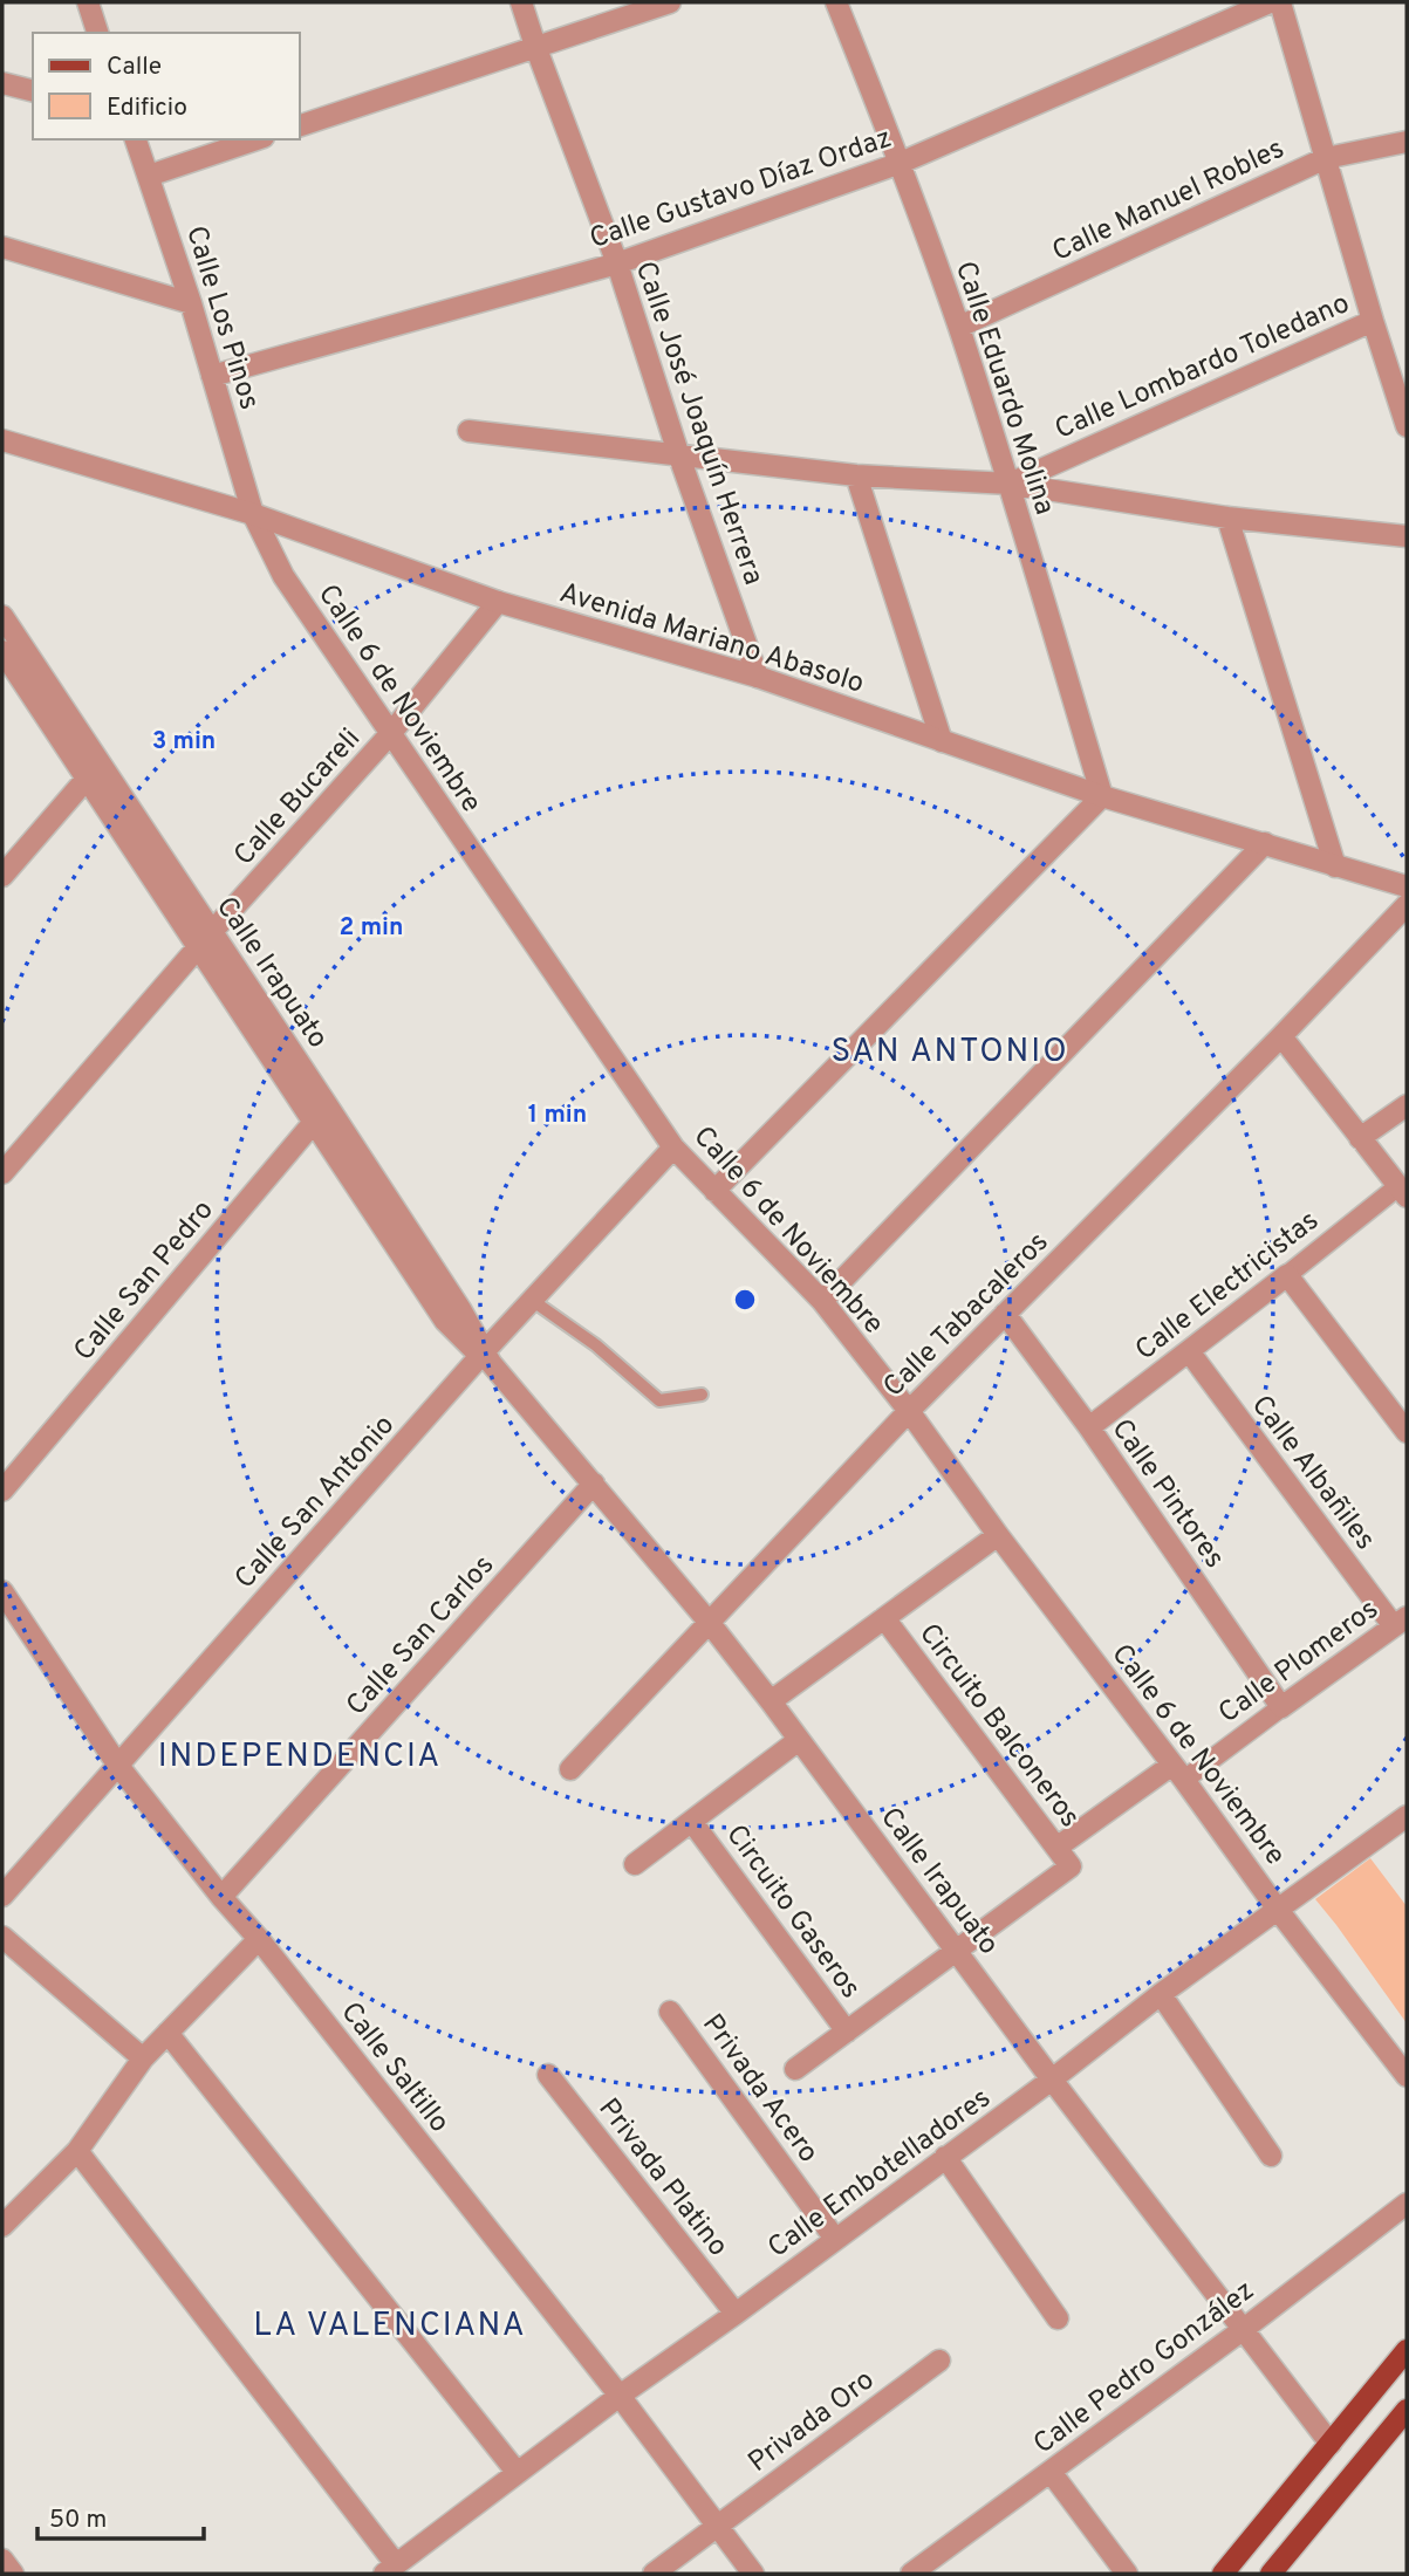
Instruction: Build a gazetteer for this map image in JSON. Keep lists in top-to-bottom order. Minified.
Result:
{"streets":{"street":["Calle Gustavo Díaz Ordaz","Calle Manuel Robles","Calle Los Pinos","Calle Lombardo Toledano","Calle Eduardo Molina","Calle José Joaquín Herrera","Avenida Mariano Abasolo","Calle 6 de Noviembre","Calle Bucareli","Calle Irapuato","Calle San Pedro","Calle Electricistas","Calle Tabacaleros","Calle Albañiles","Calle Pintores","Calle San Antonio","Calle San Carlos","Calle Plomeros","Circuito Balconeros","Circuito Gaseros","Calle Saltillo","Privada Acero","Calle Embotelladores","Privada Platino","Calle Pedro González","Privada Oro"]},"crossings":[["Calle Gustavo Díaz Ordaz","Calle Los Pinos"],["Calle Gustavo Díaz Ordaz","Calle Eduardo Molina"],["Calle Gustavo Díaz Ordaz","Calle José Joaquín Herrera"],["Calle Manuel Robles","Calle Eduardo Molina"],["Calle Los Pinos","Avenida Mariano Abasolo"],["Calle Los Pinos","Calle 6 de Noviembre"],["Calle Lombardo Toledano","Calle Eduardo Molina"],["Calle Eduardo Molina","Avenida Mariano Abasolo"],["Calle José Joaquín Herrera","Avenida Mariano Abasolo"],["Avenida Mariano Abasolo","Calle 6 de Noviembre"],["Avenida Mariano Abasolo","Calle Bucareli"],["Calle 6 de Noviembre","Calle Bucareli"],["Calle 6 de Noviembre","Calle Tabacaleros"],["Calle 6 de Noviembre","Calle San Antonio"],["Calle 6 de Noviembre","Calle Plomeros"],["Calle 6 de Noviembre","Calle Embotelladores"],["Calle Bucareli","Calle Irapuato"],["Calle Irapuato","Calle San Pedro"],["Calle Irapuato","Calle Tabacaleros"],["Calle Irapuato","Calle San Antonio"],["Calle Irapuato","Calle San Carlos"],["Calle Irapuato","Circuito Balconeros"],["Calle Irapuato","Circuito Gaseros"],["Calle Irapuato","Calle Embotelladores"],["Calle Irapuato","Calle Pedro González"],["Calle Electricistas","Calle Albañiles"],["Calle Electricistas","Calle Pintores"],["Calle Tabacaleros","Calle Pintores"],["Calle Albañiles","Calle Plomeros"],["Calle Pintores","Calle Plomeros"],["Calle San Antonio","Calle Saltillo"],["Calle San Carlos","Calle Saltillo"],["Calle Plomeros","Circuito Balconeros"],["Circuito Balconeros","Circuito Gaseros"],["Calle Saltillo","Calle Embotelladores"],["Calle Saltillo","Privada Oro"],["Privada Acero","Calle Embotelladores"],["Calle Embotelladores","Privada Platino"]],"districts":["SAN ANTONIO","INDEPENDENCIA","LA VALENCIANA"],"legend":["Calle","Edificio"],"scale_bar":"50 m","rings":["3 min","2 min","1 min"]}
